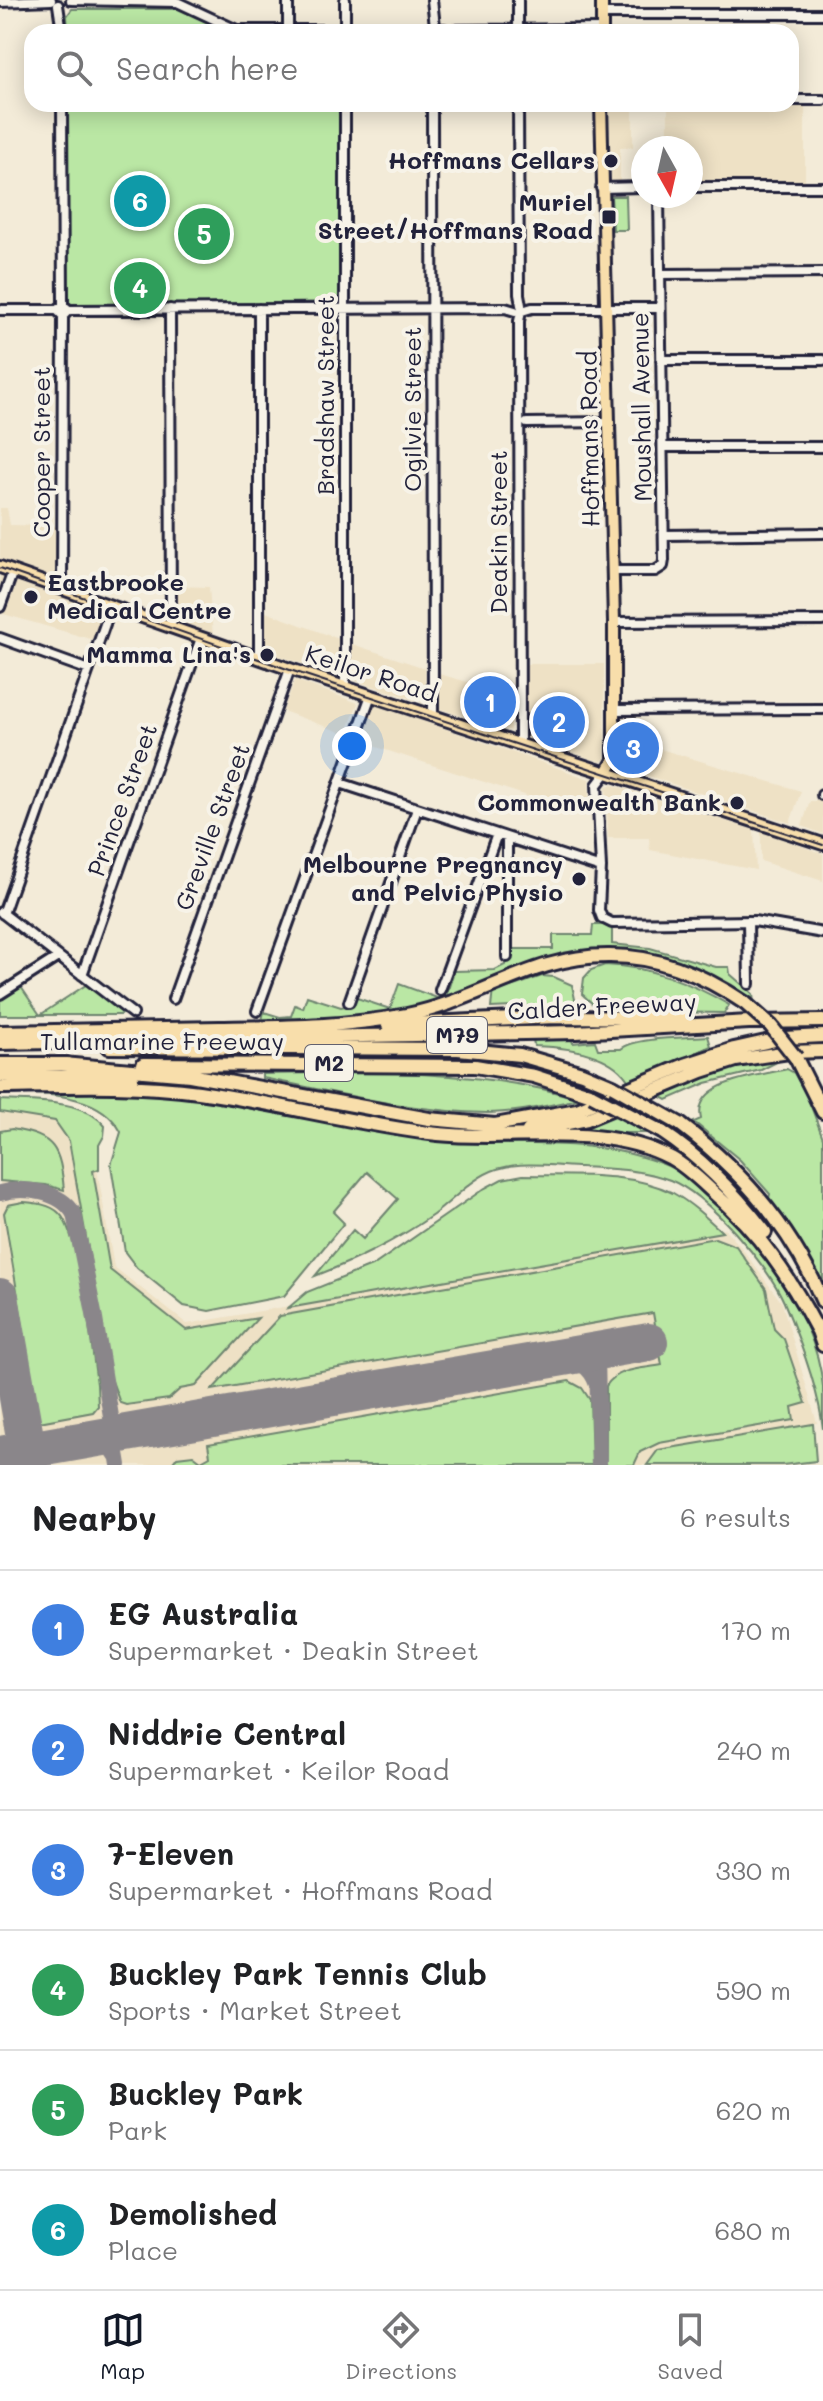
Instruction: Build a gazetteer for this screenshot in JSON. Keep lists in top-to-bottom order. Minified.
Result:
{"streets":{"highway":["Calder Freeway","M79","Tullamarine Freeway","M2"],"main road":["Hoffmans Road","Keilor Road"],"street":["Bradshaw Street","Moushall Avenue","Ogilvie Street","Cooper Street","Deakin Street","Prince Street","Greville Street"]},"crossings":[["Bradshaw Street","Keilor Road"],["Moushall Avenue","Hoffmans Road"],["Ogilvie Street","Keilor Road"],["Hoffmans Road","Keilor Road"],["Cooper Street","Keilor Road"],["Deakin Street","Keilor Road"],["Keilor Road","Prince Street"],["Keilor Road","Greville Street"],["Calder Freeway","Tullamarine Freeway"]],"places":{"other":["Hoffmans Cellars","Eastbrooke Medical Centre","Mamma Lina's","Commonwealth Bank","Melbourne Pregnancy and Pelvic Physio"],"transit":["Muriel Street/Hoffmans Road"]},"north":"bottom","page":{"search":"Search here","pins":["6","5","4","1","2","3"],"heading":["Nearby","6 results"],"list":[{"mark":"1","name":"EG Australia","note":"Supermarket · Deakin Street","value":"170 m"},{"mark":"2","name":"Niddrie Central","note":"Supermarket · Keilor Road","value":"240 m"},{"mark":"3","name":"7-Eleven","note":"Supermarket · Hoffmans Road","value":"330 m"},{"mark":"4","name":"Buckley Park Tennis Club","note":"Sports · Market Street","value":"590 m"},{"mark":"5","name":"Buckley Park","note":"Park","value":"620 m"},{"mark":"6","name":"Demolished","note":"Place","value":"680 m"}],"nav":["Map","Directions","Saved"]}}
